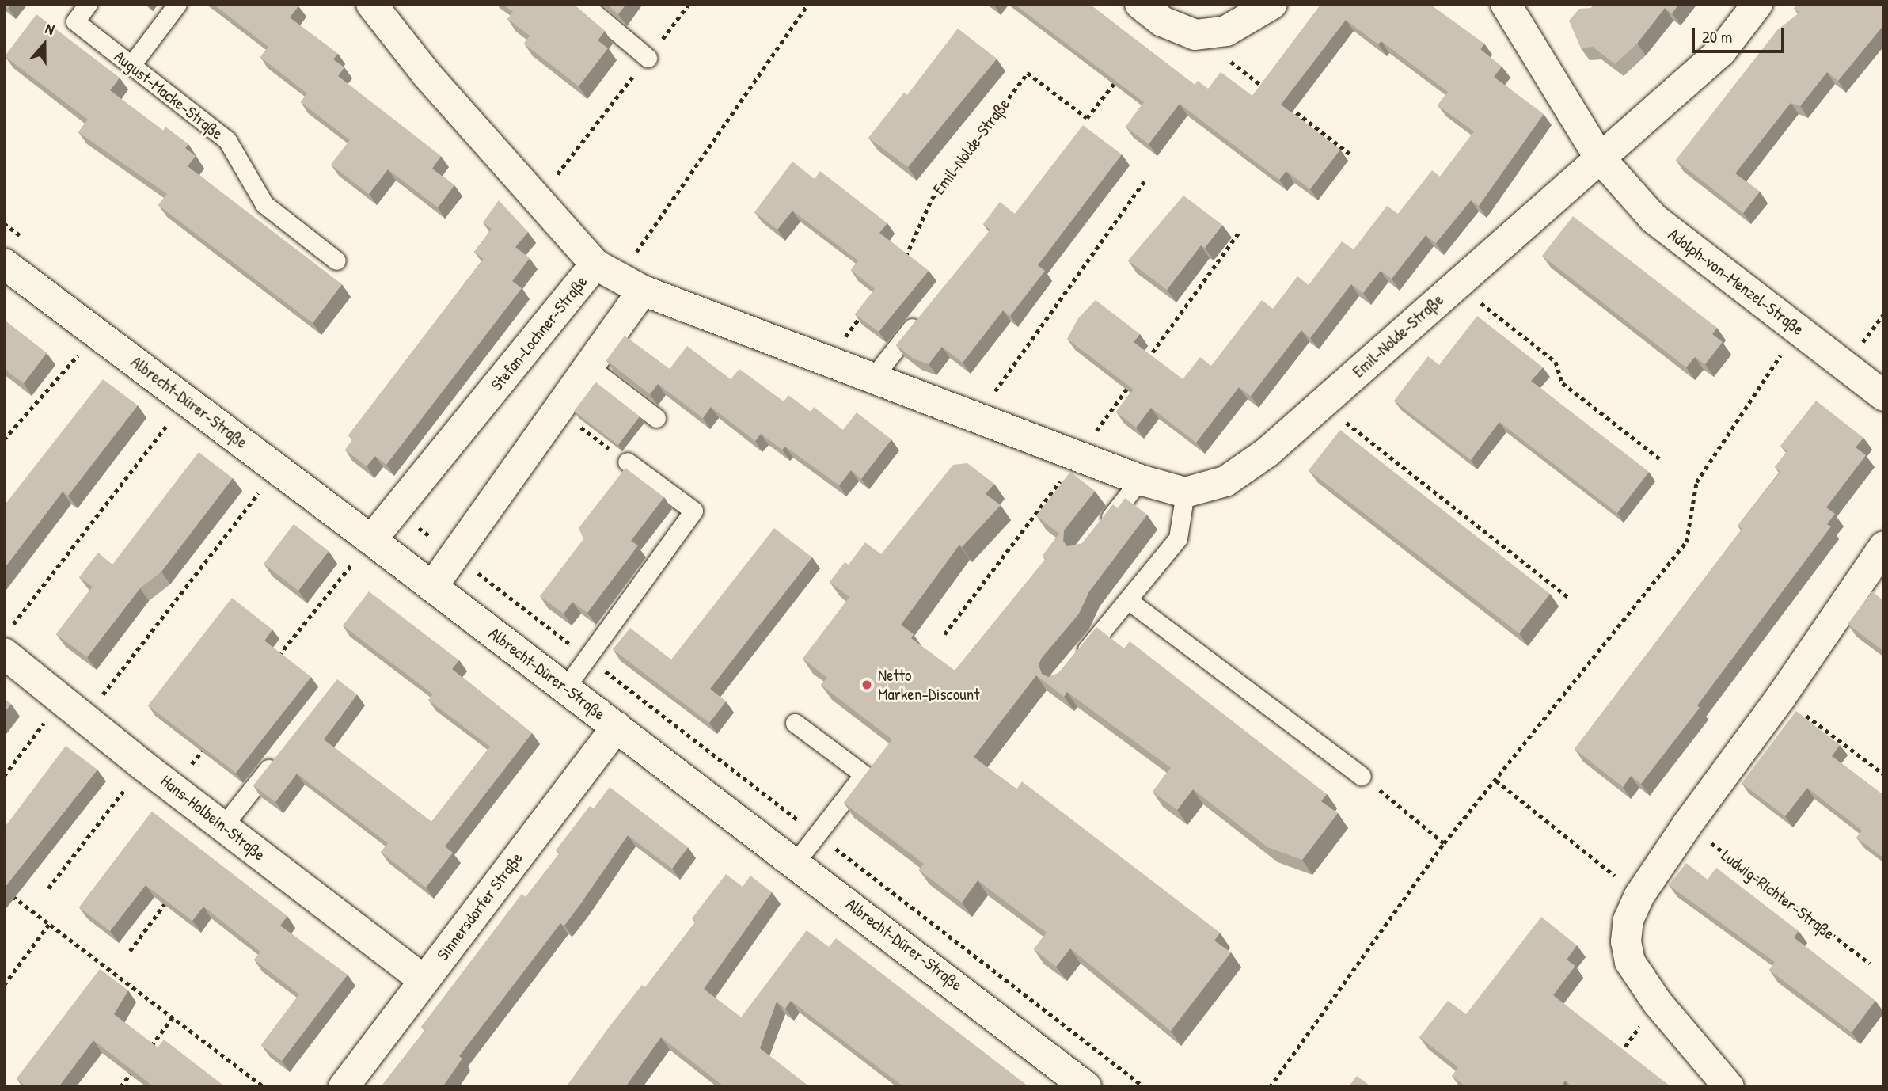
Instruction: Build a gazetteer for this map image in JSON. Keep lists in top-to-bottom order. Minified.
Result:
{"streets":{"street":["Emil-Nolde-Straße","Adolph-von-Menzel-Straße","Stefan-Lochner-Straße","Albrecht-Dürer-Straße","Hans-Holbein-Straße","Sinnersdorfer Straße"],"lane":["August-Macke-Straße"],"path":["Ludwig-Richter-Straße"]},"crossings":[["Emil-Nolde-Straße","Adolph-von-Menzel-Straße"],["Stefan-Lochner-Straße","Albrecht-Dürer-Straße"],["Albrecht-Dürer-Straße","Sinnersdorfer Straße"],["Hans-Holbein-Straße","Sinnersdorfer Straße"]],"places":["Netto Marken-Discount"],"scale_bar":"20 m","north":"top"}
